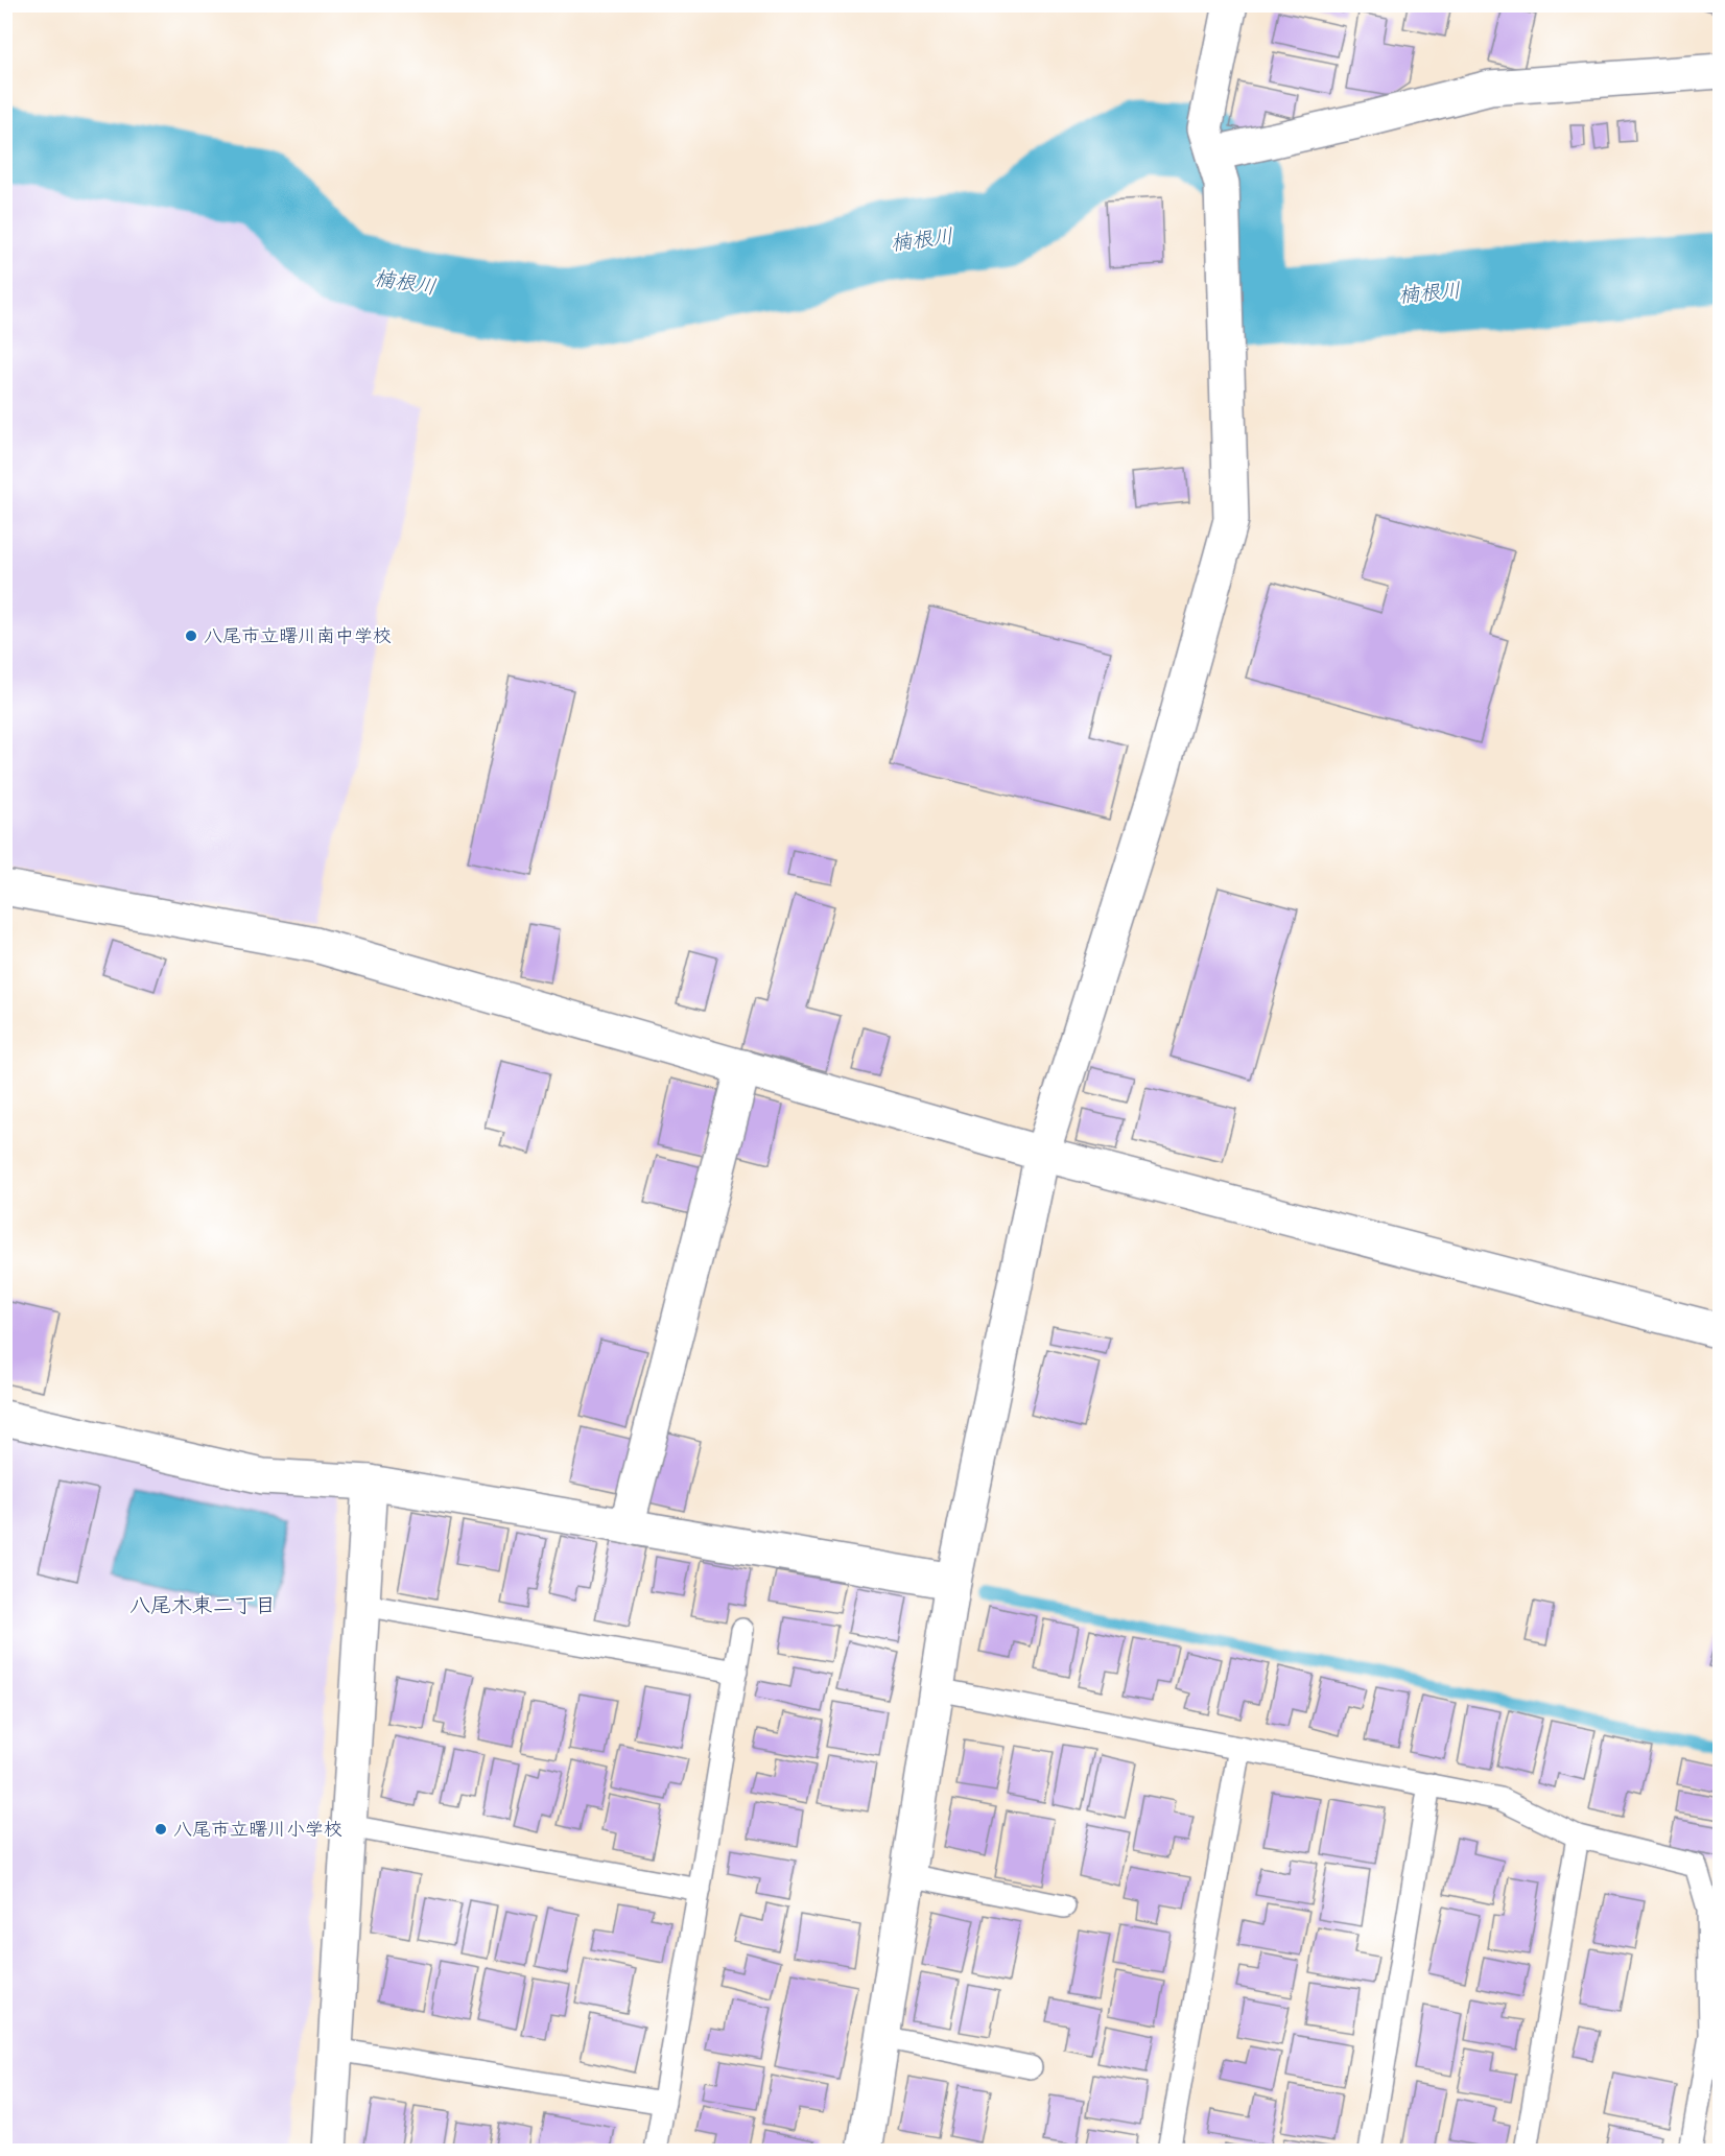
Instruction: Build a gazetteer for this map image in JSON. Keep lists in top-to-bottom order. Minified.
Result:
{"districts":["八尾木東二丁目"],"water":["楠根川"],"places":["八尾市立曙川南中学校","八尾市立曙川小学校"]}
